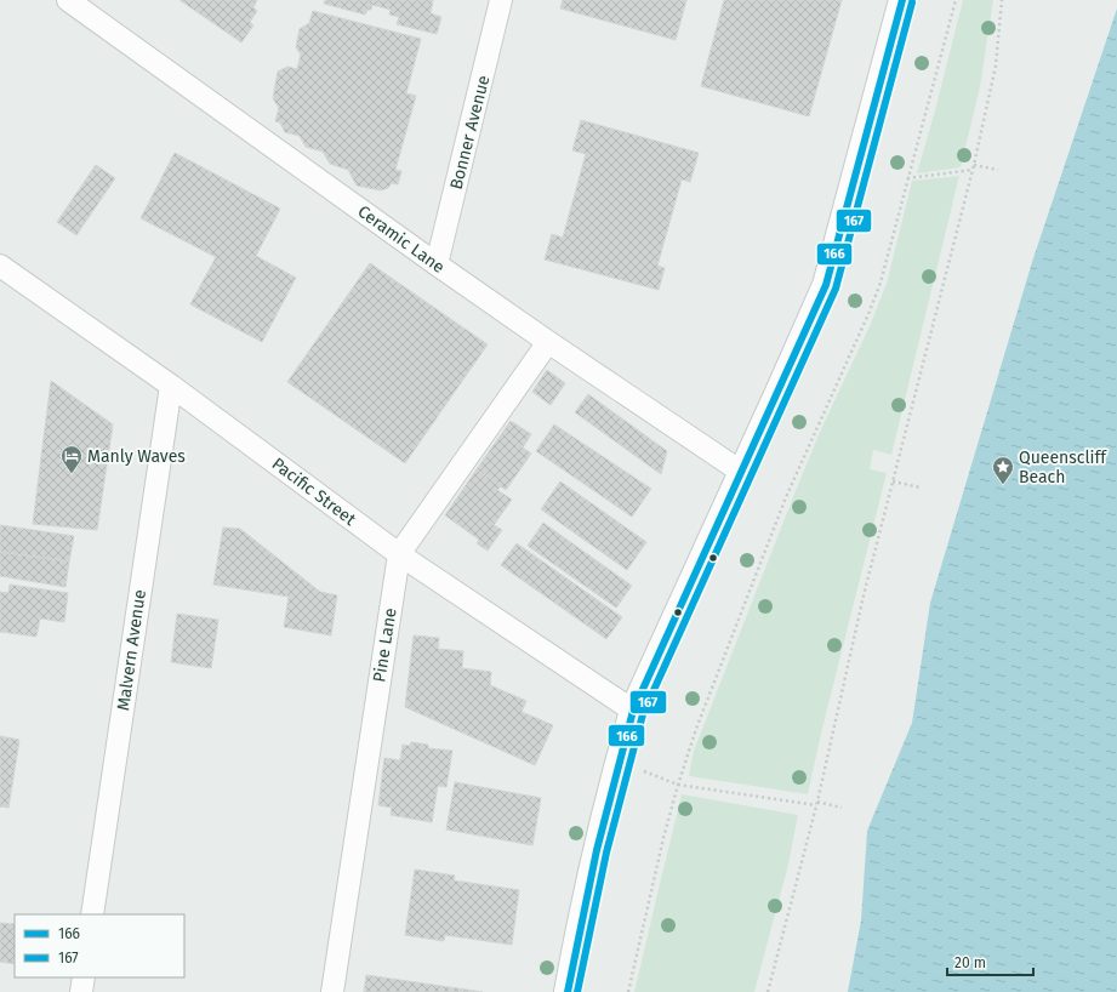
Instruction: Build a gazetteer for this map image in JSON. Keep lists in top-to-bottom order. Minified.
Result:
{"streets":{"street":["Bonner Avenue","Ceramic Lane","Pacific Street","Pine Lane","Malvern Avenue"]},"crossings":[["Bonner Avenue","Ceramic Lane"],["Ceramic Lane","Pine Lane"],["Pacific Street","Pine Lane"],["Pacific Street","Malvern Avenue"]],"places":{"hotel":["Manly Waves"],"place":["Queenscliff Beach"]},"lines":["transit line 166","transit line 167"],"legend":["166","167"],"scale_bar":"20 m"}
